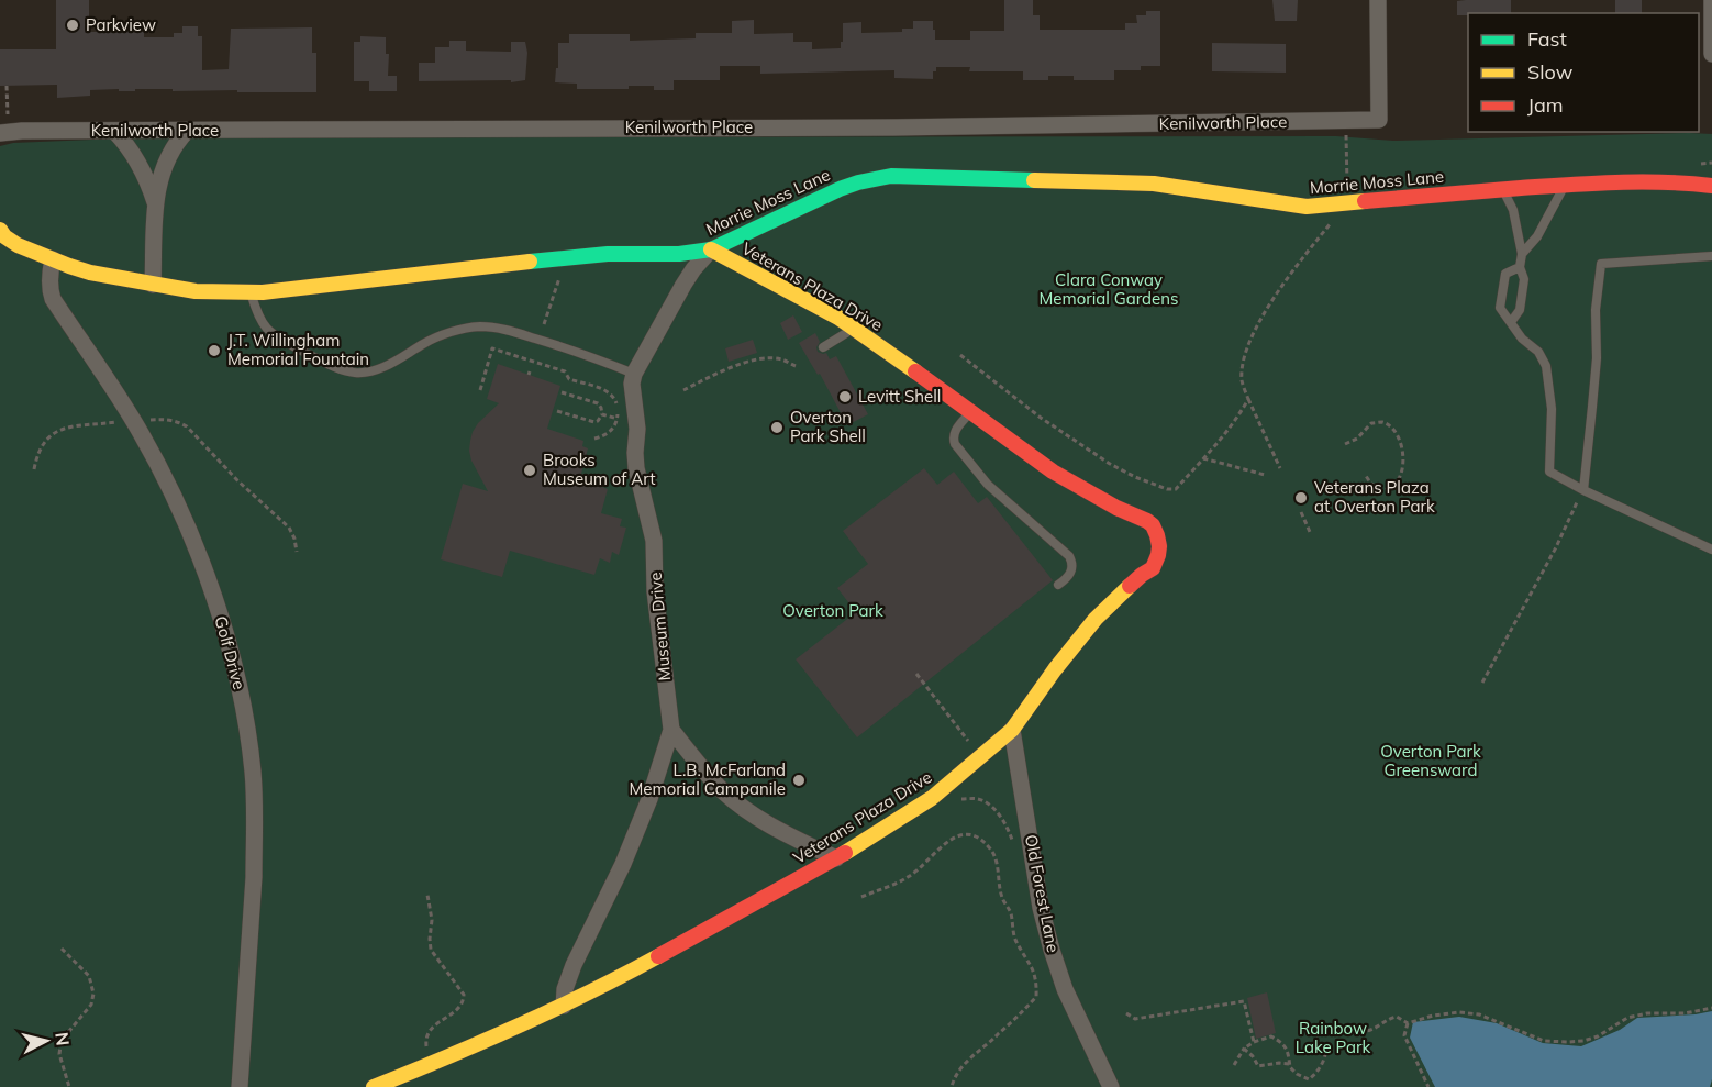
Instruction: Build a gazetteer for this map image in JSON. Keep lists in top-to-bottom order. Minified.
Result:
{"streets":{"street":["Kenilworth Place","Morrie Moss Lane","Veterans Plaza Drive","Museum Drive","Golf Drive","Old Forest Lane"]},"crossings":[["Morrie Moss Lane","Veterans Plaza Drive"],["Morrie Moss Lane","Golf Drive"],["Veterans Plaza Drive","Museum Drive"],["Veterans Plaza Drive","Old Forest Lane"]],"parks":["Clara Conway Memorial Gardens","Overton Park","Overton Park Greensward","Rainbow Lake Park"],"places":["Parkview","J.T. Willingham Memorial Fountain","Levitt Shell","Overton Park Shell","Brooks Museum of Art","Veterans Plaza at Overton Park","L.B. McFarland Memorial Campanile"],"legend":["Fast","Slow","Jam"],"north":"right"}
